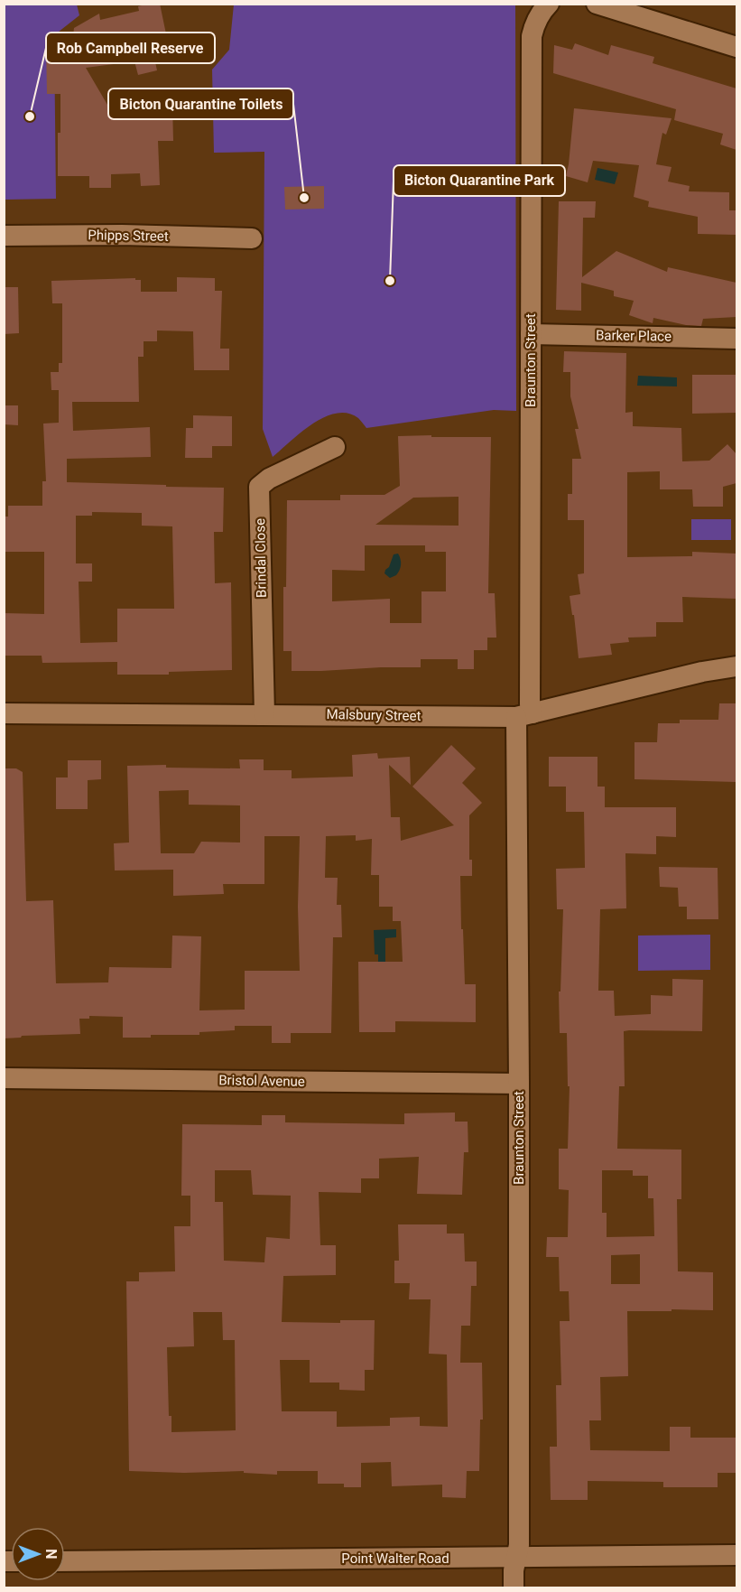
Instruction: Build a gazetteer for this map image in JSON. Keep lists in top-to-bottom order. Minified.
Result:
{"streets":{"street":["Phipps Street","Barker Place","Braunton Street","Brindal Close","Malsbury Street","Bristol Avenue","Point Walter Road"]},"crossings":[["Barker Place","Braunton Street"],["Braunton Street","Malsbury Street"],["Braunton Street","Bristol Avenue"],["Braunton Street","Point Walter Road"],["Brindal Close","Malsbury Street"]],"places":["Rob Campbell Reserve","Bicton Quarantine Toilets","Bicton Quarantine Park"],"north":"right"}
